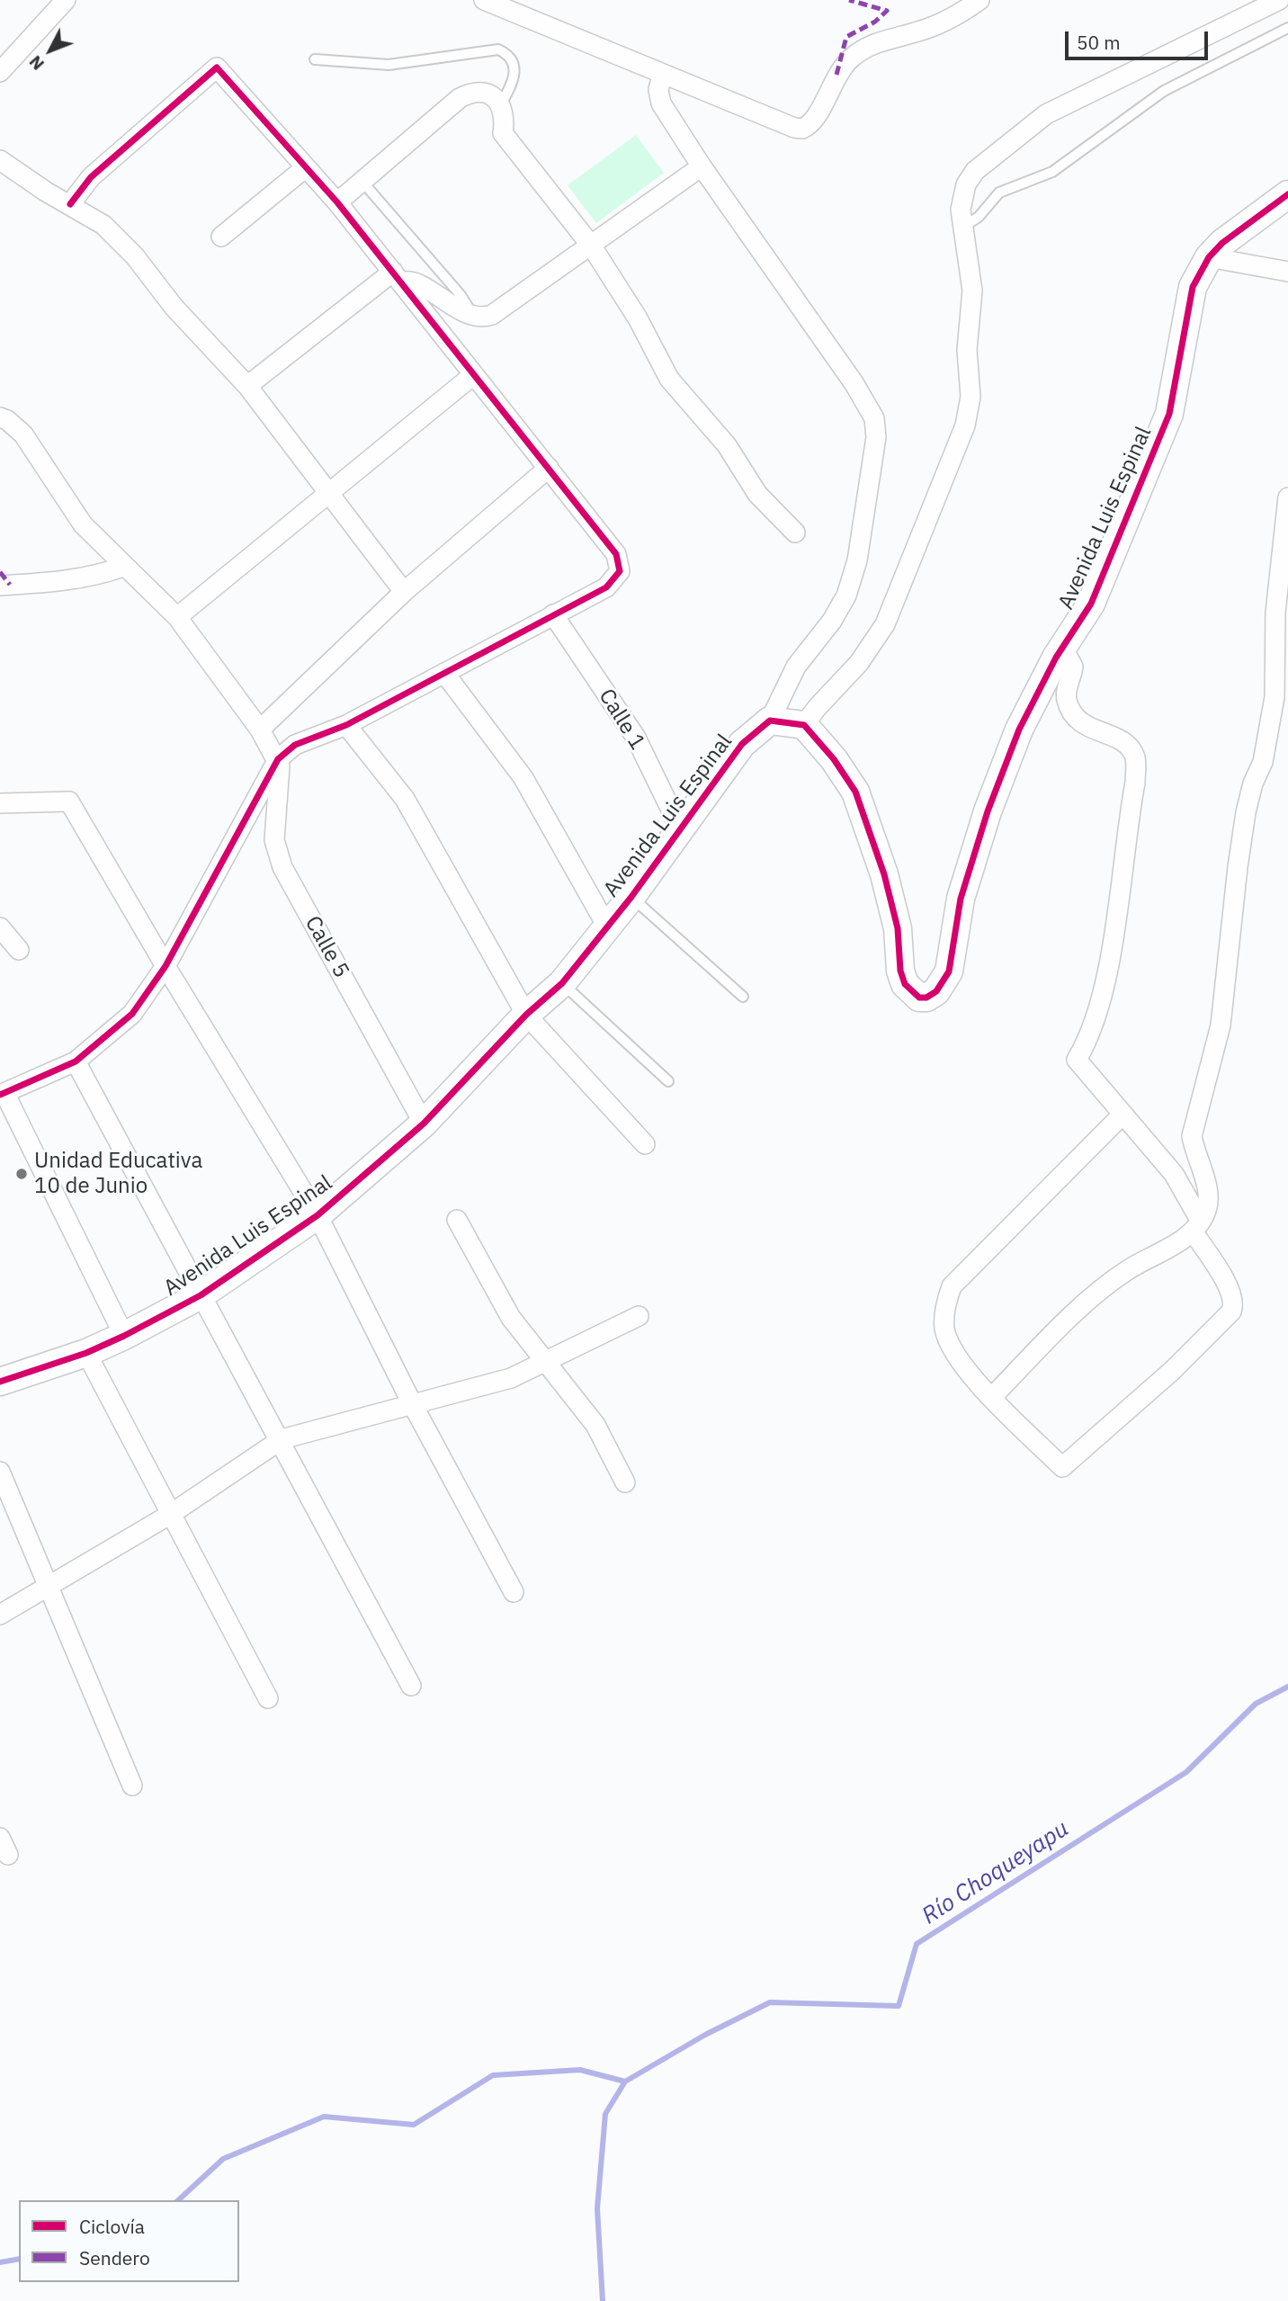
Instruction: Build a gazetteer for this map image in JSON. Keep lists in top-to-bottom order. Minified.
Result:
{"streets":{"street":["Avenida Luis Espinal","Calle 1","Calle 5"]},"crossings":[["Avenida Luis Espinal","Calle 1"],["Avenida Luis Espinal","Calle 5"]],"water":["Río Choqueyapu"],"places":["Unidad Educativa 10 de Junio"],"legend":["Ciclovía","Sendero"],"scale_bar":"50 m","north":"bottom left"}
